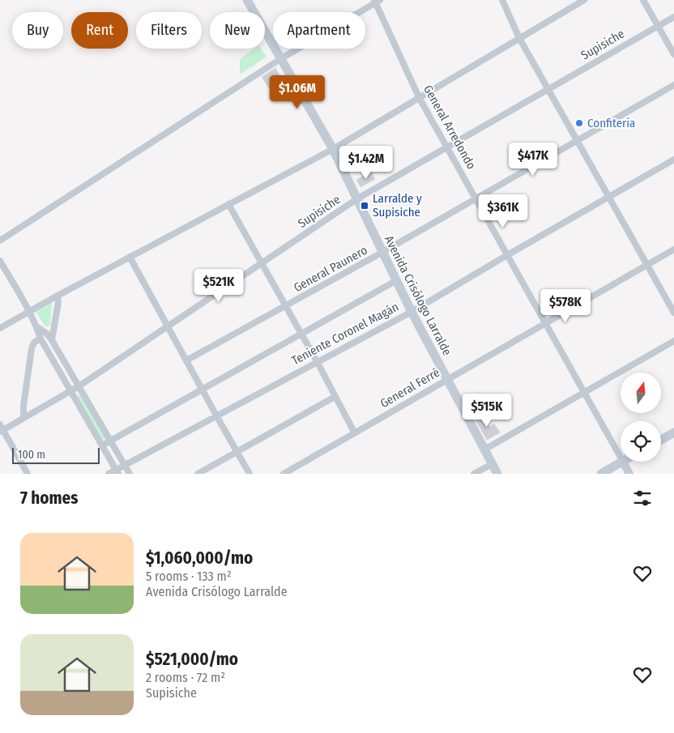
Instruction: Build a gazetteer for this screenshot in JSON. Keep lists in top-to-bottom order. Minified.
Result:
{"streets":{"main road":["Avenida Crisólogo Larralde"],"street":["Supisiche","General Arredondo","General Paunero","Teniente Coronel Magán","General Ferré"]},"crossings":[["Supisiche","General Arredondo"],["Supisiche","Avenida Crisólogo Larralde"],["General Arredondo","General Paunero"],["General Arredondo","Teniente Coronel Magán"],["General Arredondo","General Ferré"],["General Paunero","Avenida Crisólogo Larralde"],["Avenida Crisólogo Larralde","Teniente Coronel Magán"],["Avenida Crisólogo Larralde","General Ferré"]],"places":{"other":["Confitería"],"transit":["Larralde y Supisiche"]},"scale_bar":"100 m","north":"top","page":{"chip":["Buy","Rent","Filters","New","Apartment"],"price":["$1.06M","$417K","$1.42M","$361K","$521K","$578K","$515K"],"scale":"100 m","heading":"7 homes","list":[{"name":"$1,060,000/mo","note":"5 rooms · 133 m² · Avenida Crisólogo Larralde"},{"name":"$521,000/mo","note":"2 rooms · 72 m² · Supisiche"}]}}
